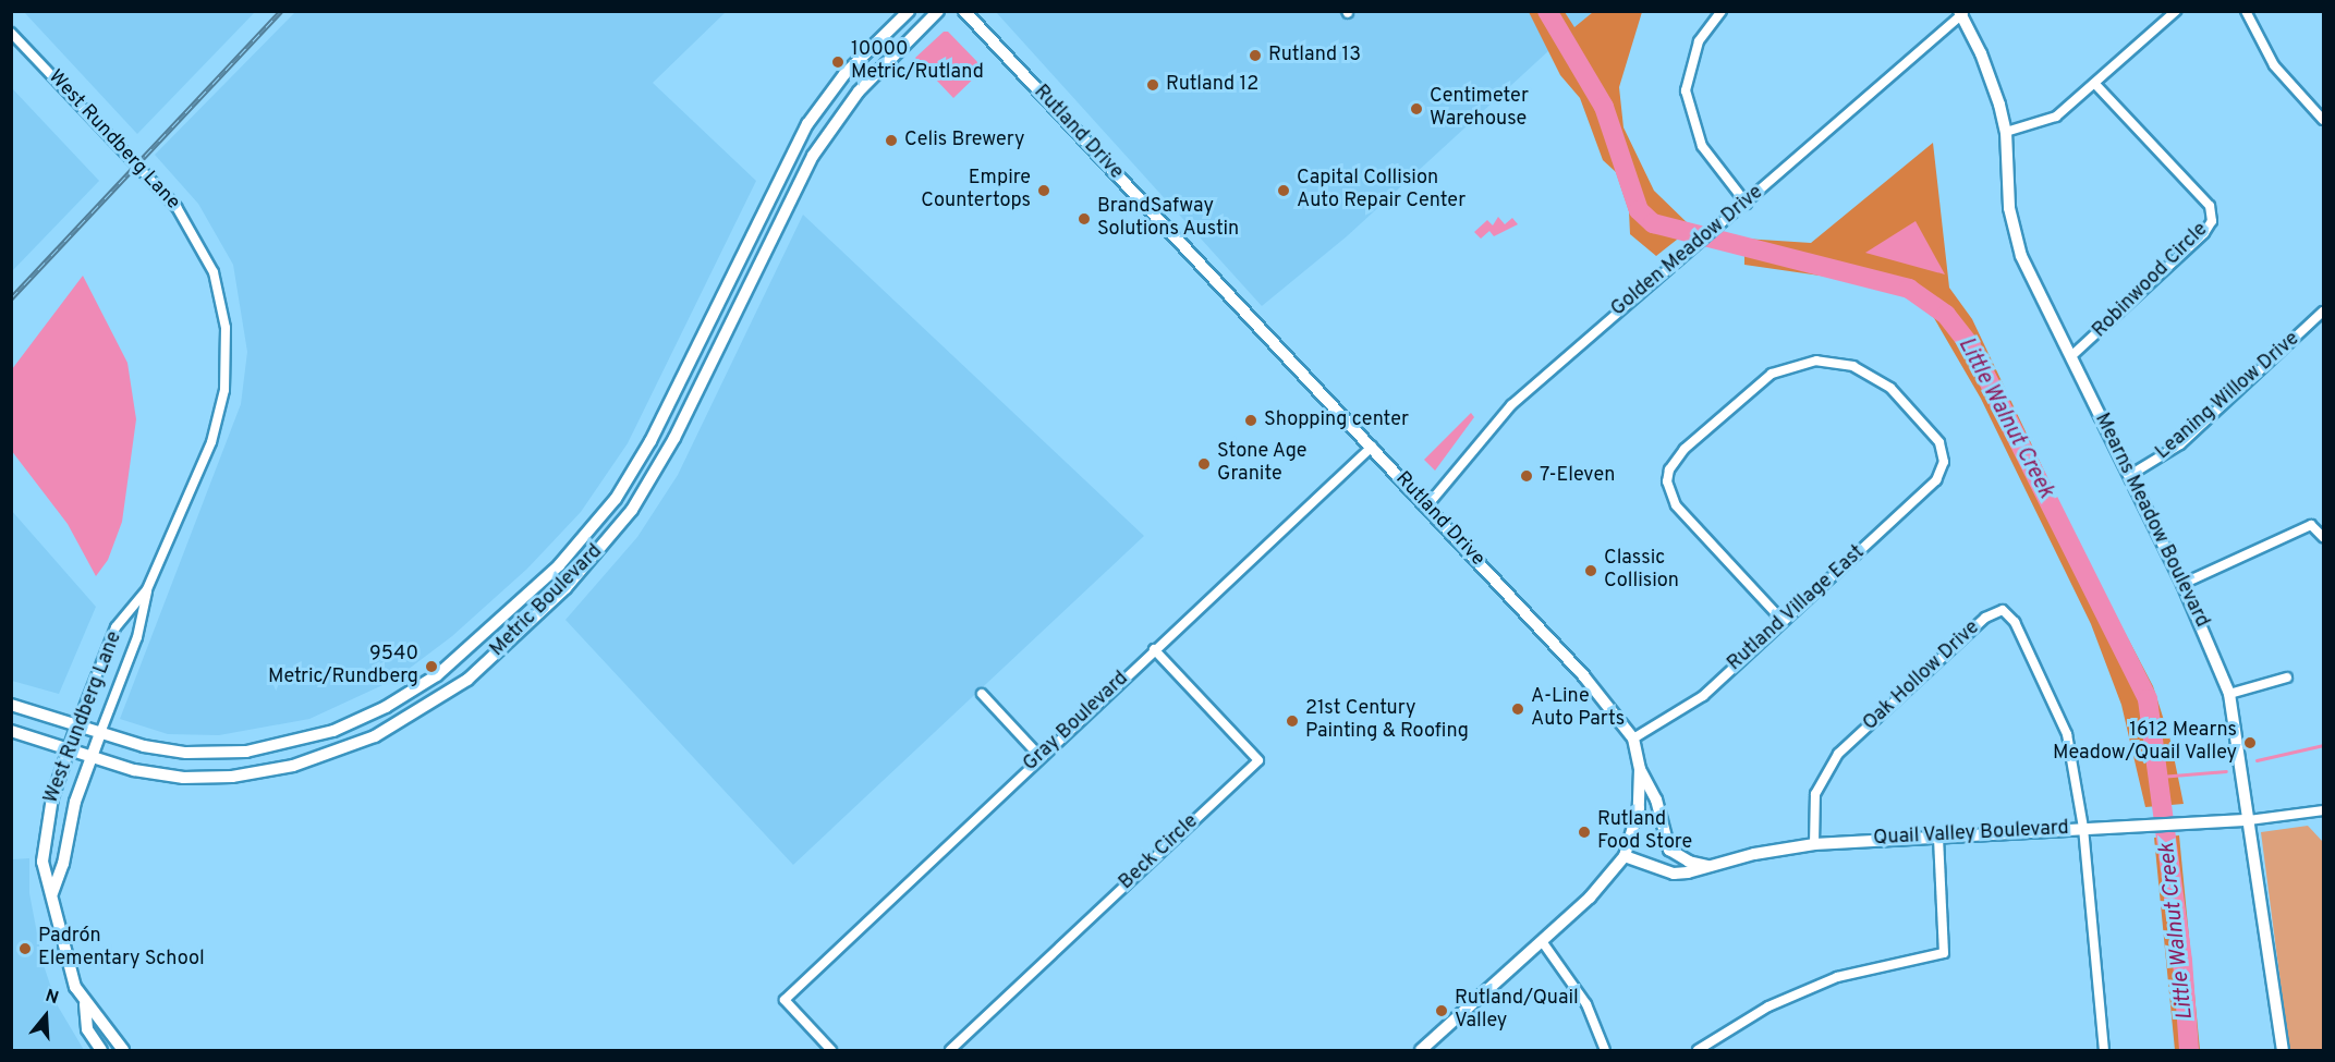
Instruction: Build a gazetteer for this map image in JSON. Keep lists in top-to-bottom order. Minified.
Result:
{"streets":{"street":["Rutland Drive","West Rundberg Lane","Golden Meadow Drive","Robinwood Circle","Leaning Willow Drive","Mearns Meadow Boulevard","Metric Boulevard","Rutland Village East","Oak Hollow Drive","Gray Boulevard","Quail Valley Boulevard","Beck Circle"]},"crossings":[["Rutland Drive","Golden Meadow Drive"],["Rutland Drive","Rutland Village East"],["Rutland Drive","Gray Boulevard"],["Rutland Drive","Quail Valley Boulevard"],["West Rundberg Lane","Metric Boulevard"],["Golden Meadow Drive","Mearns Meadow Boulevard"],["Robinwood Circle","Mearns Meadow Boulevard"],["Leaning Willow Drive","Mearns Meadow Boulevard"],["Mearns Meadow Boulevard","Quail Valley Boulevard"],["Oak Hollow Drive","Quail Valley Boulevard"],["Gray Boulevard","Beck Circle"]],"water":["Little Walnut Creek"],"places":["Rutland 13","10000 Metric/Rutland","Rutland 12","Centimeter Warehouse","Celis Brewery","Empire Countertops","Capital Collision Auto Repair Center","BrandSafway Solutions Austin","Shopping center","Stone Age Granite","7-Eleven","Classic Collision","9540 Metric/Rundberg","A-Line Auto Parts","21st Century Painting & Roofing","1612 Mearns Meadow/Quail Valley","Rutland Food Store","Padrón Elementary School","Rutland/Quail Valley"],"north":"top"}
